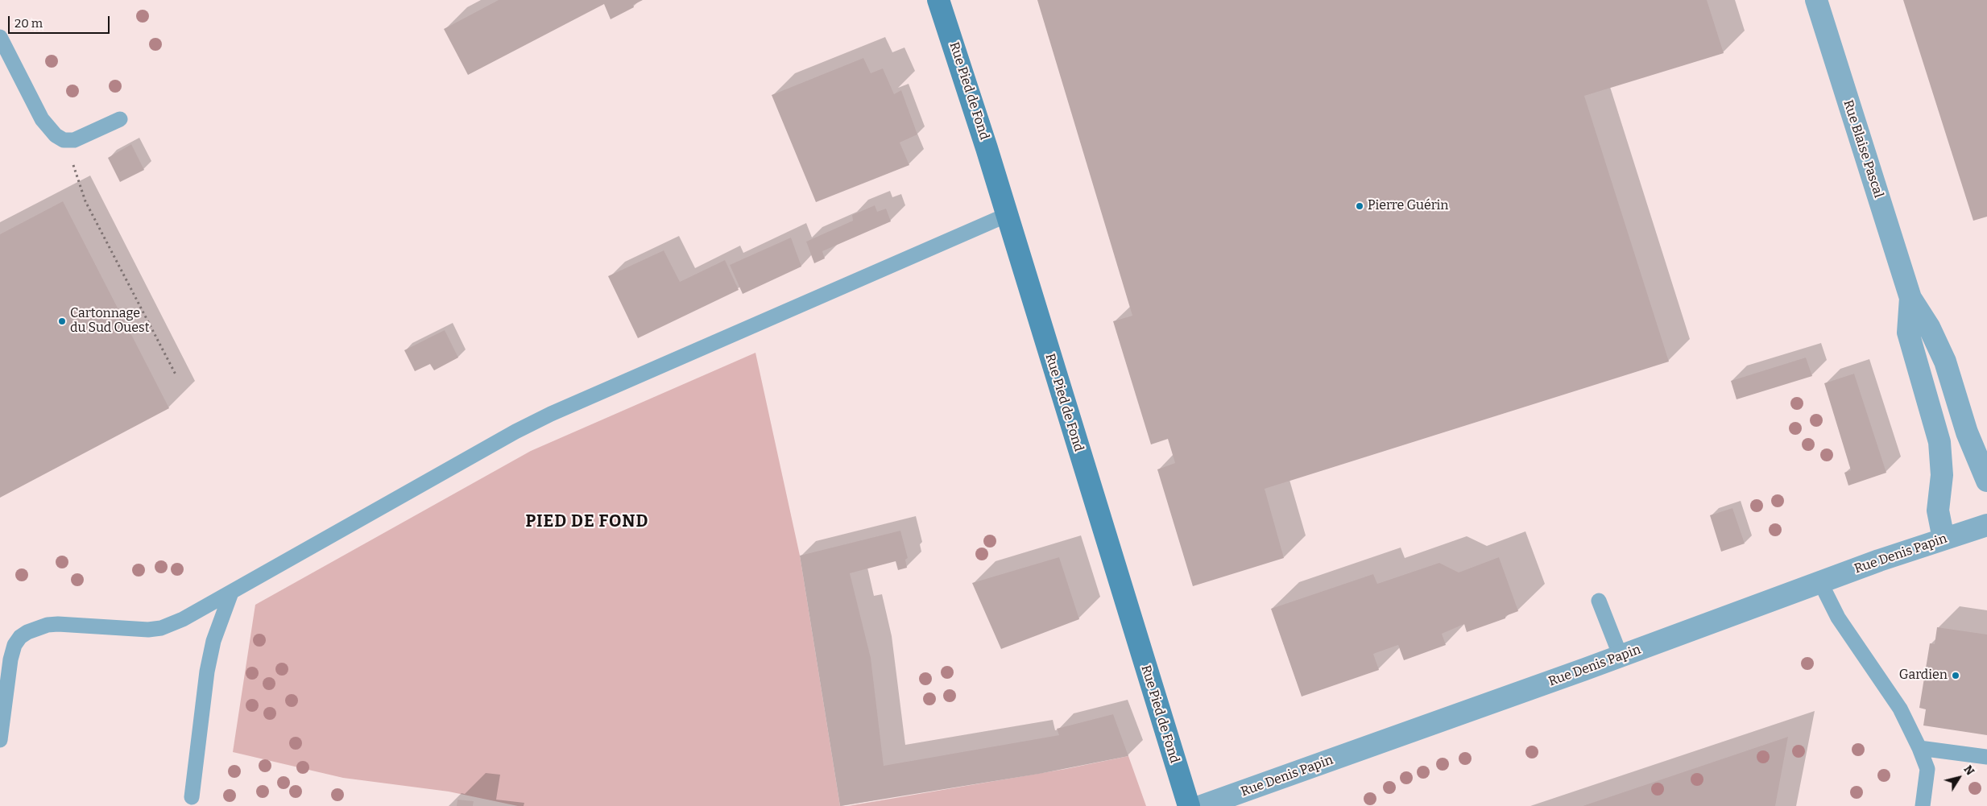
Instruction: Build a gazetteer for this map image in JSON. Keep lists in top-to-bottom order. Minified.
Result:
{"streets":{"main road":["Rue Pied de Fond"],"street":["Rue Blaise Pascal","Rue Denis Papin"]},"crossings":[["Rue Blaise Pascal","Rue Denis Papin"]],"districts":["PIED DE FOND"],"places":["Pierre Guérin","Cartonnage du Sud Ouest","Gardien"],"scale_bar":"20 m","north":"top right"}
